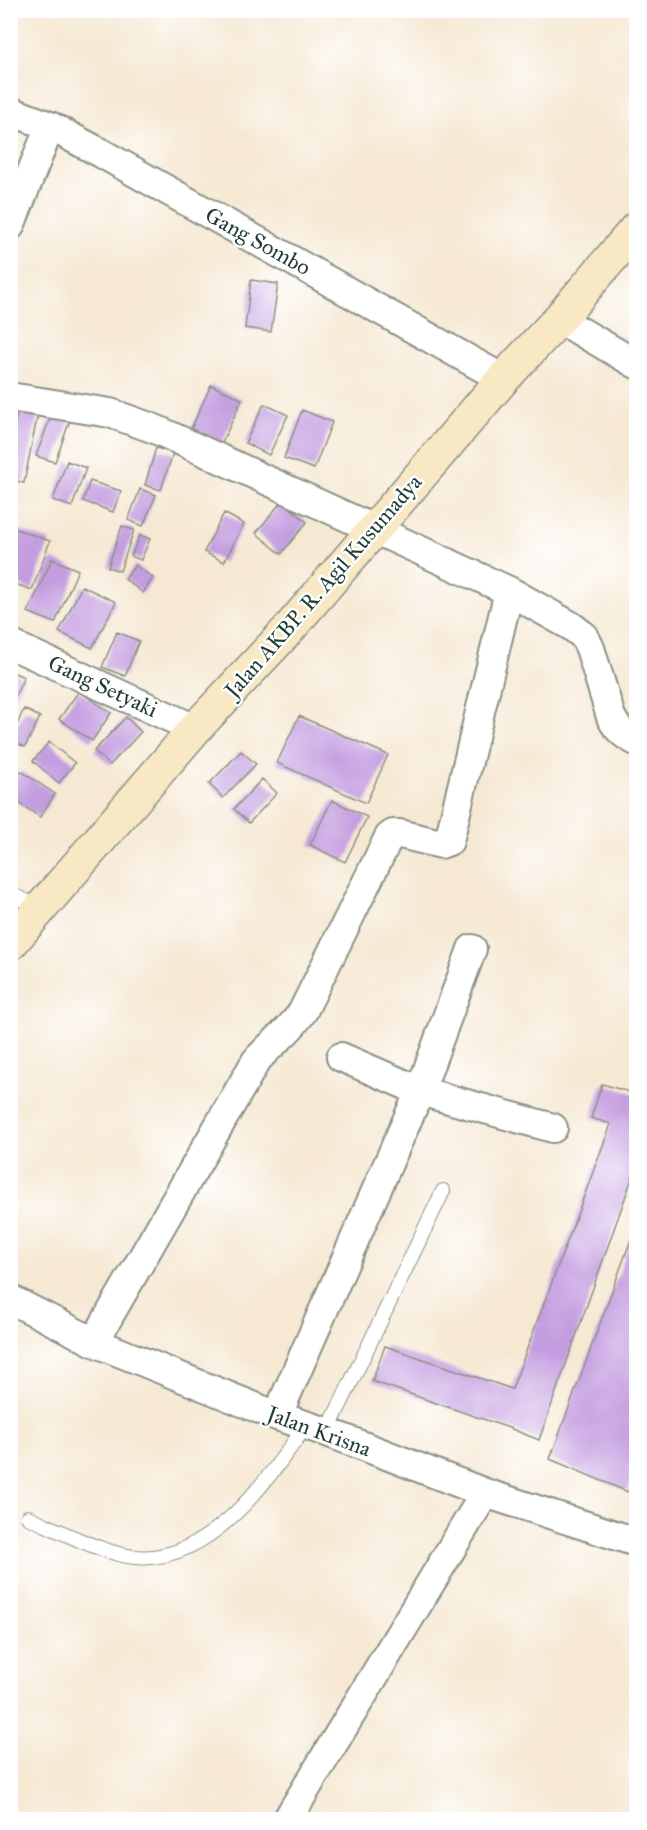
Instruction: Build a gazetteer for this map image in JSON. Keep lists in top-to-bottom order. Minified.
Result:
{"streets":{"main road":["Jalan AKBP. R. Agil Kusumadya"],"street":["Gang Sombo","Gang Setyaki","Jalan Krisna"]},"crossings":[["Gang Sombo","Jalan AKBP. R. Agil Kusumadya"],["Jalan AKBP. R. Agil Kusumadya","Gang Setyaki"]]}
